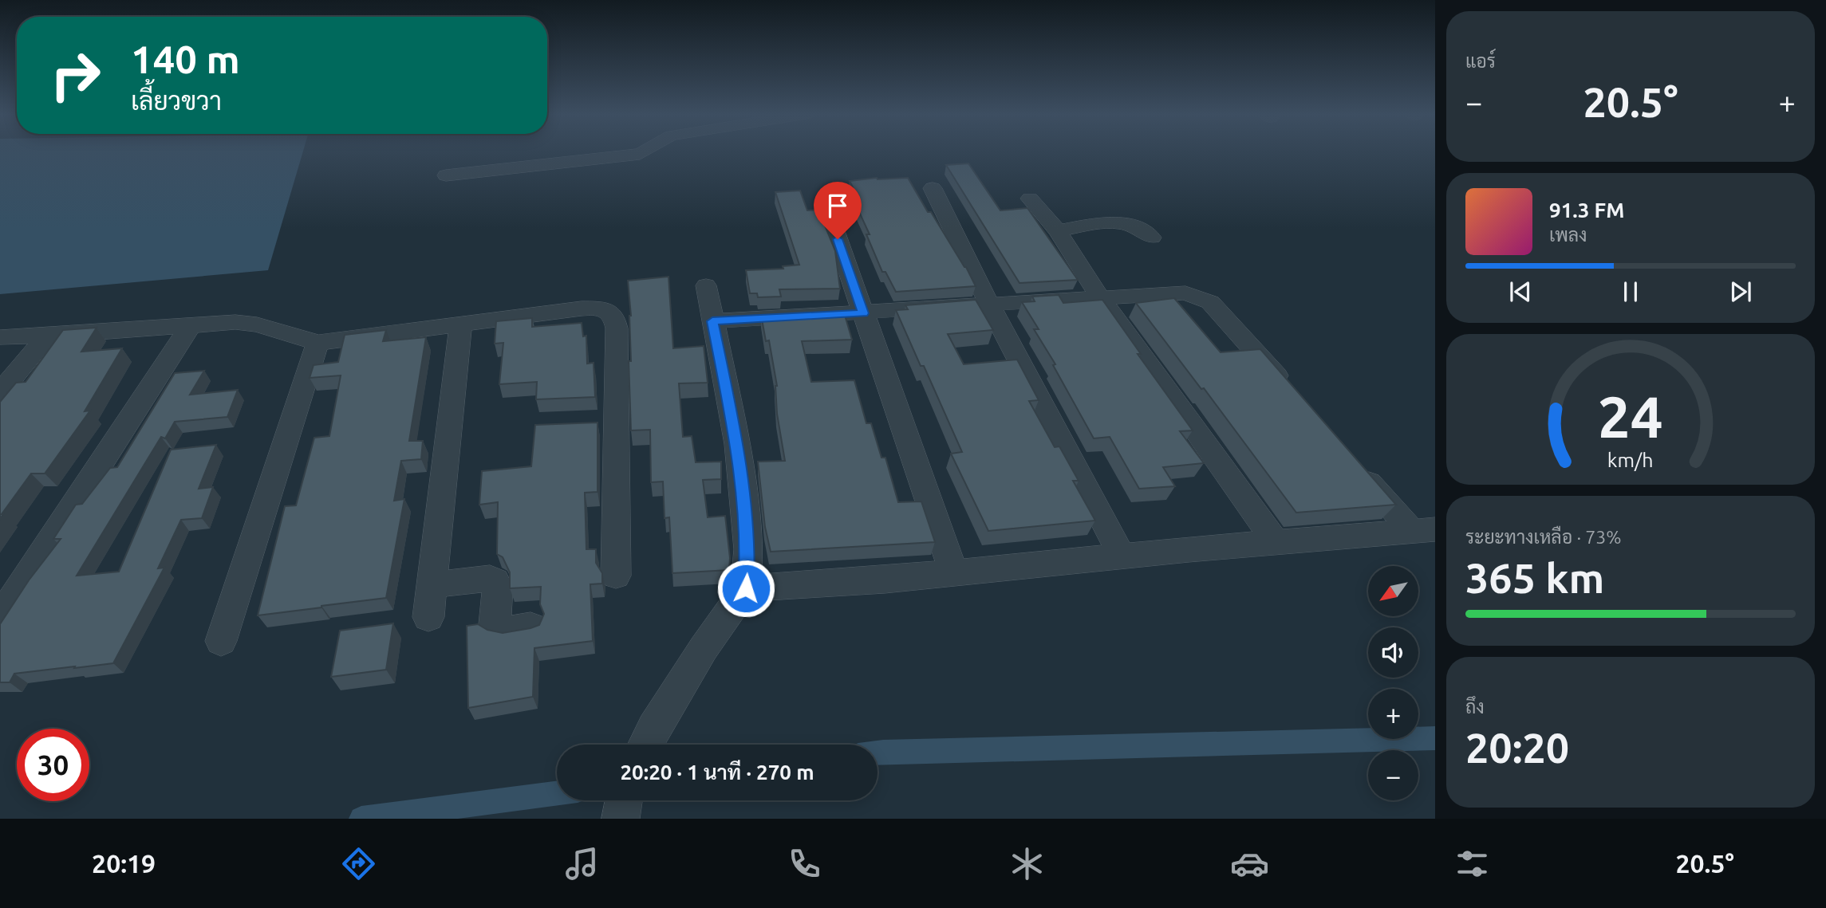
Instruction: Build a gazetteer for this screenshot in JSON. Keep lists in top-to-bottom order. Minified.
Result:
{"north":"bottom left","page":{"tile":["แอร์",["ระยะทางเหลือ · 73%","365 km"],["ถึง","20:20"]],"turn":["140 m","เลี้ยวขวา"],"heat":["−","20.5°","+"],"song":["91.3 FM","เพลง"],"map_buttons":["+","−"],"limit":"30","trip":"20:20 · 1 นาที · 270 m","tabs":["20:19","20.5°"],"gauge":["24","km/h"]}}
